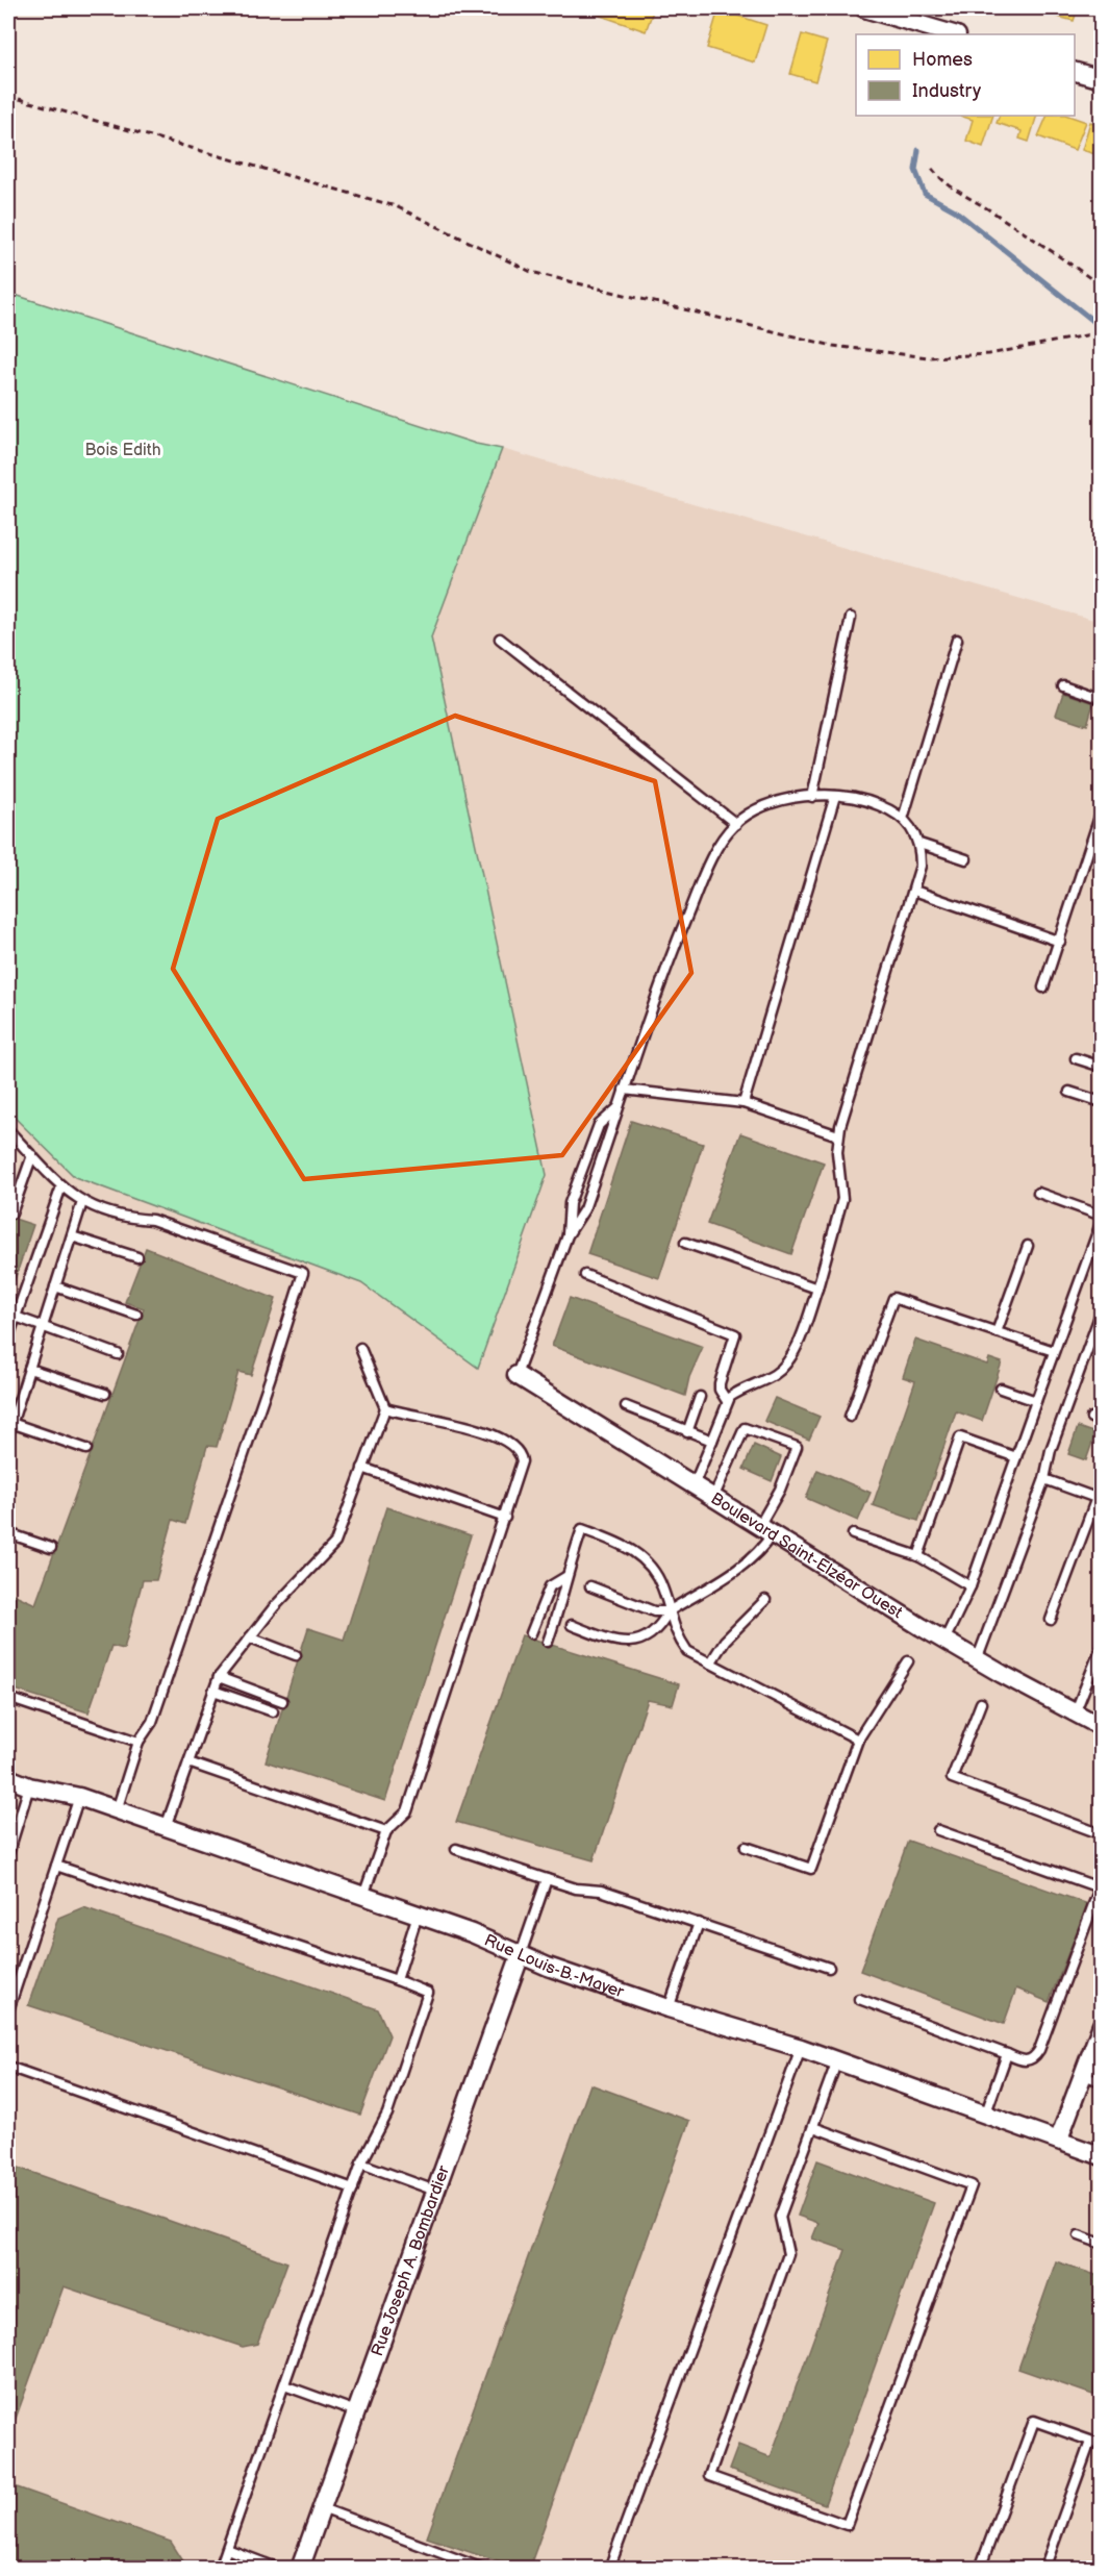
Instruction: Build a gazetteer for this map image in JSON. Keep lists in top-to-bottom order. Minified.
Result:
{"streets":{"street":["Boulevard Saint-Elzéar Ouest","Rue Louis-B.-Mayer","Rue Joseph A. Bombardier"]},"crossings":[["Rue Louis-B.-Mayer","Rue Joseph A. Bombardier"]],"parks":["Bois Edith"],"legend":["Homes","Industry"]}
